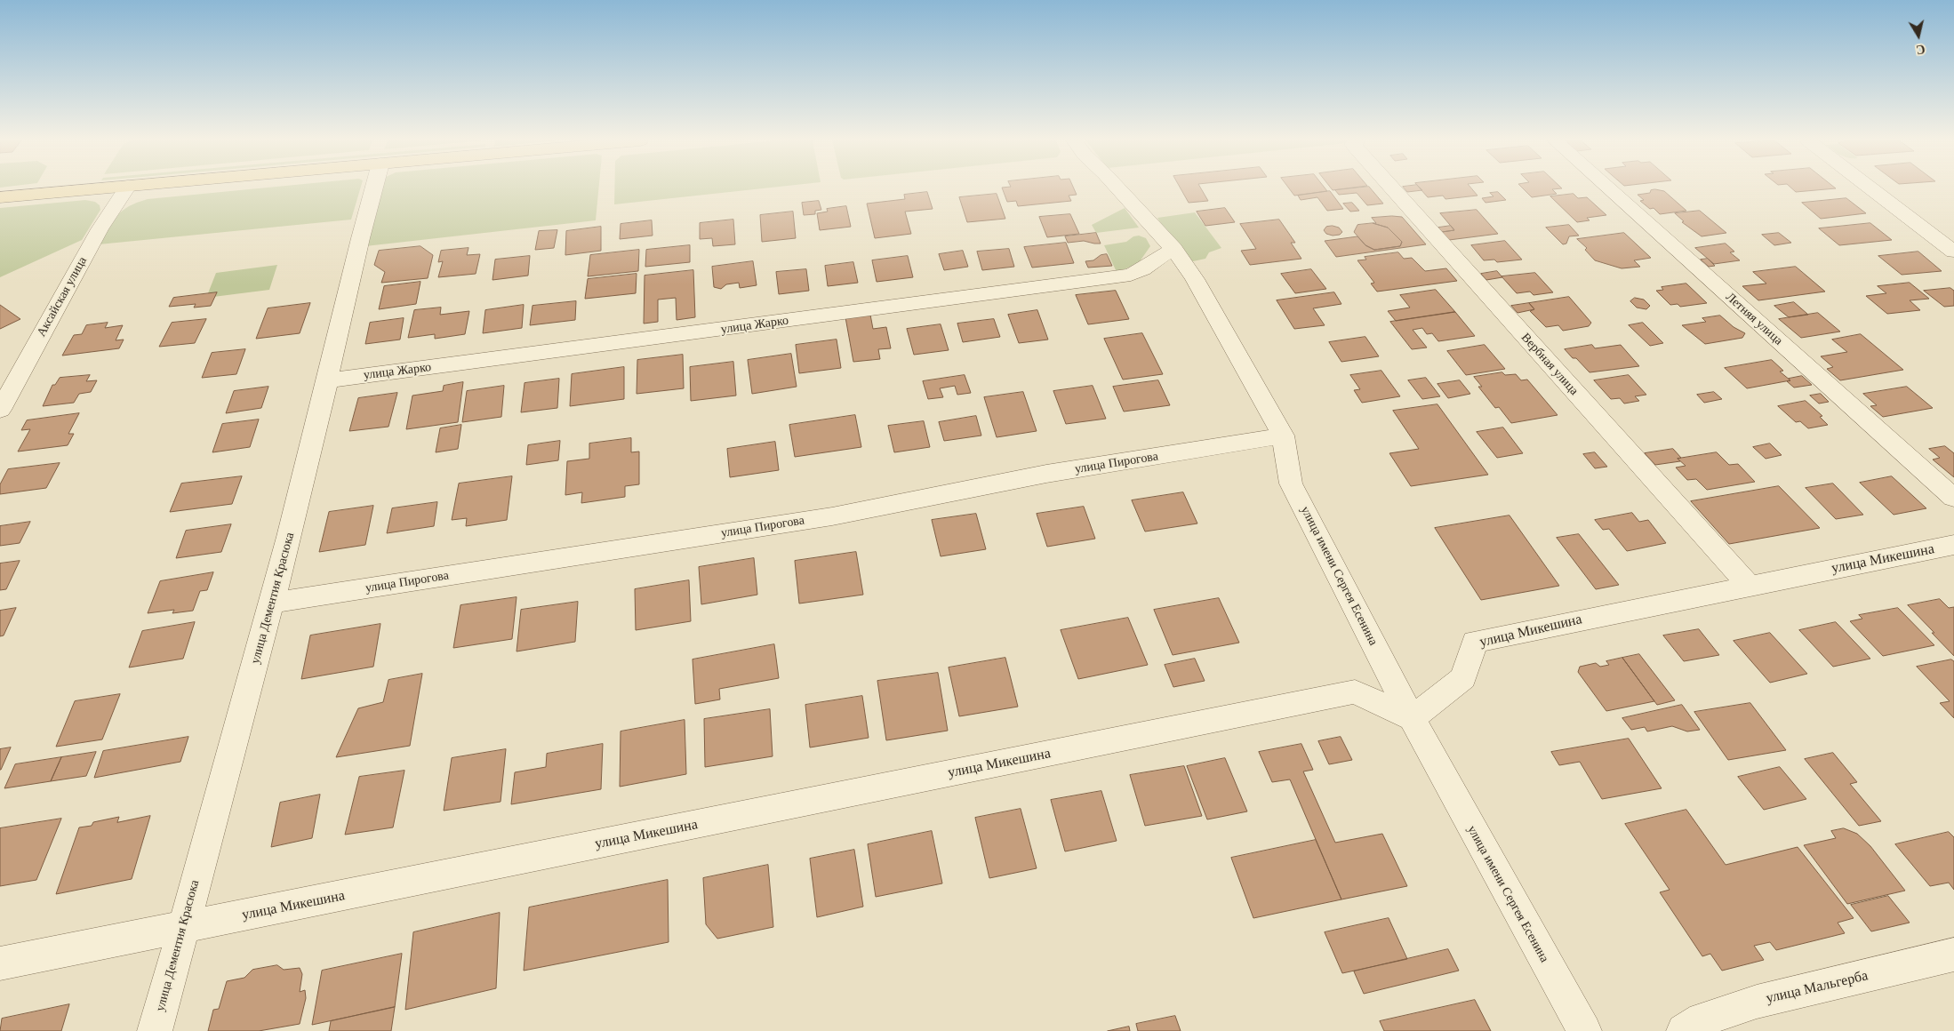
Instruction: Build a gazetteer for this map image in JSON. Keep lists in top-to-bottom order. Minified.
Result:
{"streets":{"street":["Аксайская улица","Летняя улица","улица Жарко","Вербная улица","улица Пирогова","улица Микешина","улица имени Сергея Есенина","улица Дементия Красюка","улица Мальгерба"]},"crossings":[["улица Жарко","улица имени Сергея Есенина"],["улица Жарко","улица Дементия Красюка"],["Вербная улица","улица Микешина"],["улица Пирогова","улица имени Сергея Есенина"],["улица Пирогова","улица Дементия Красюка"],["улица Микешина","улица имени Сергея Есенина"],["улица Микешина","улица Дементия Красюка"]],"north":"bottom"}
